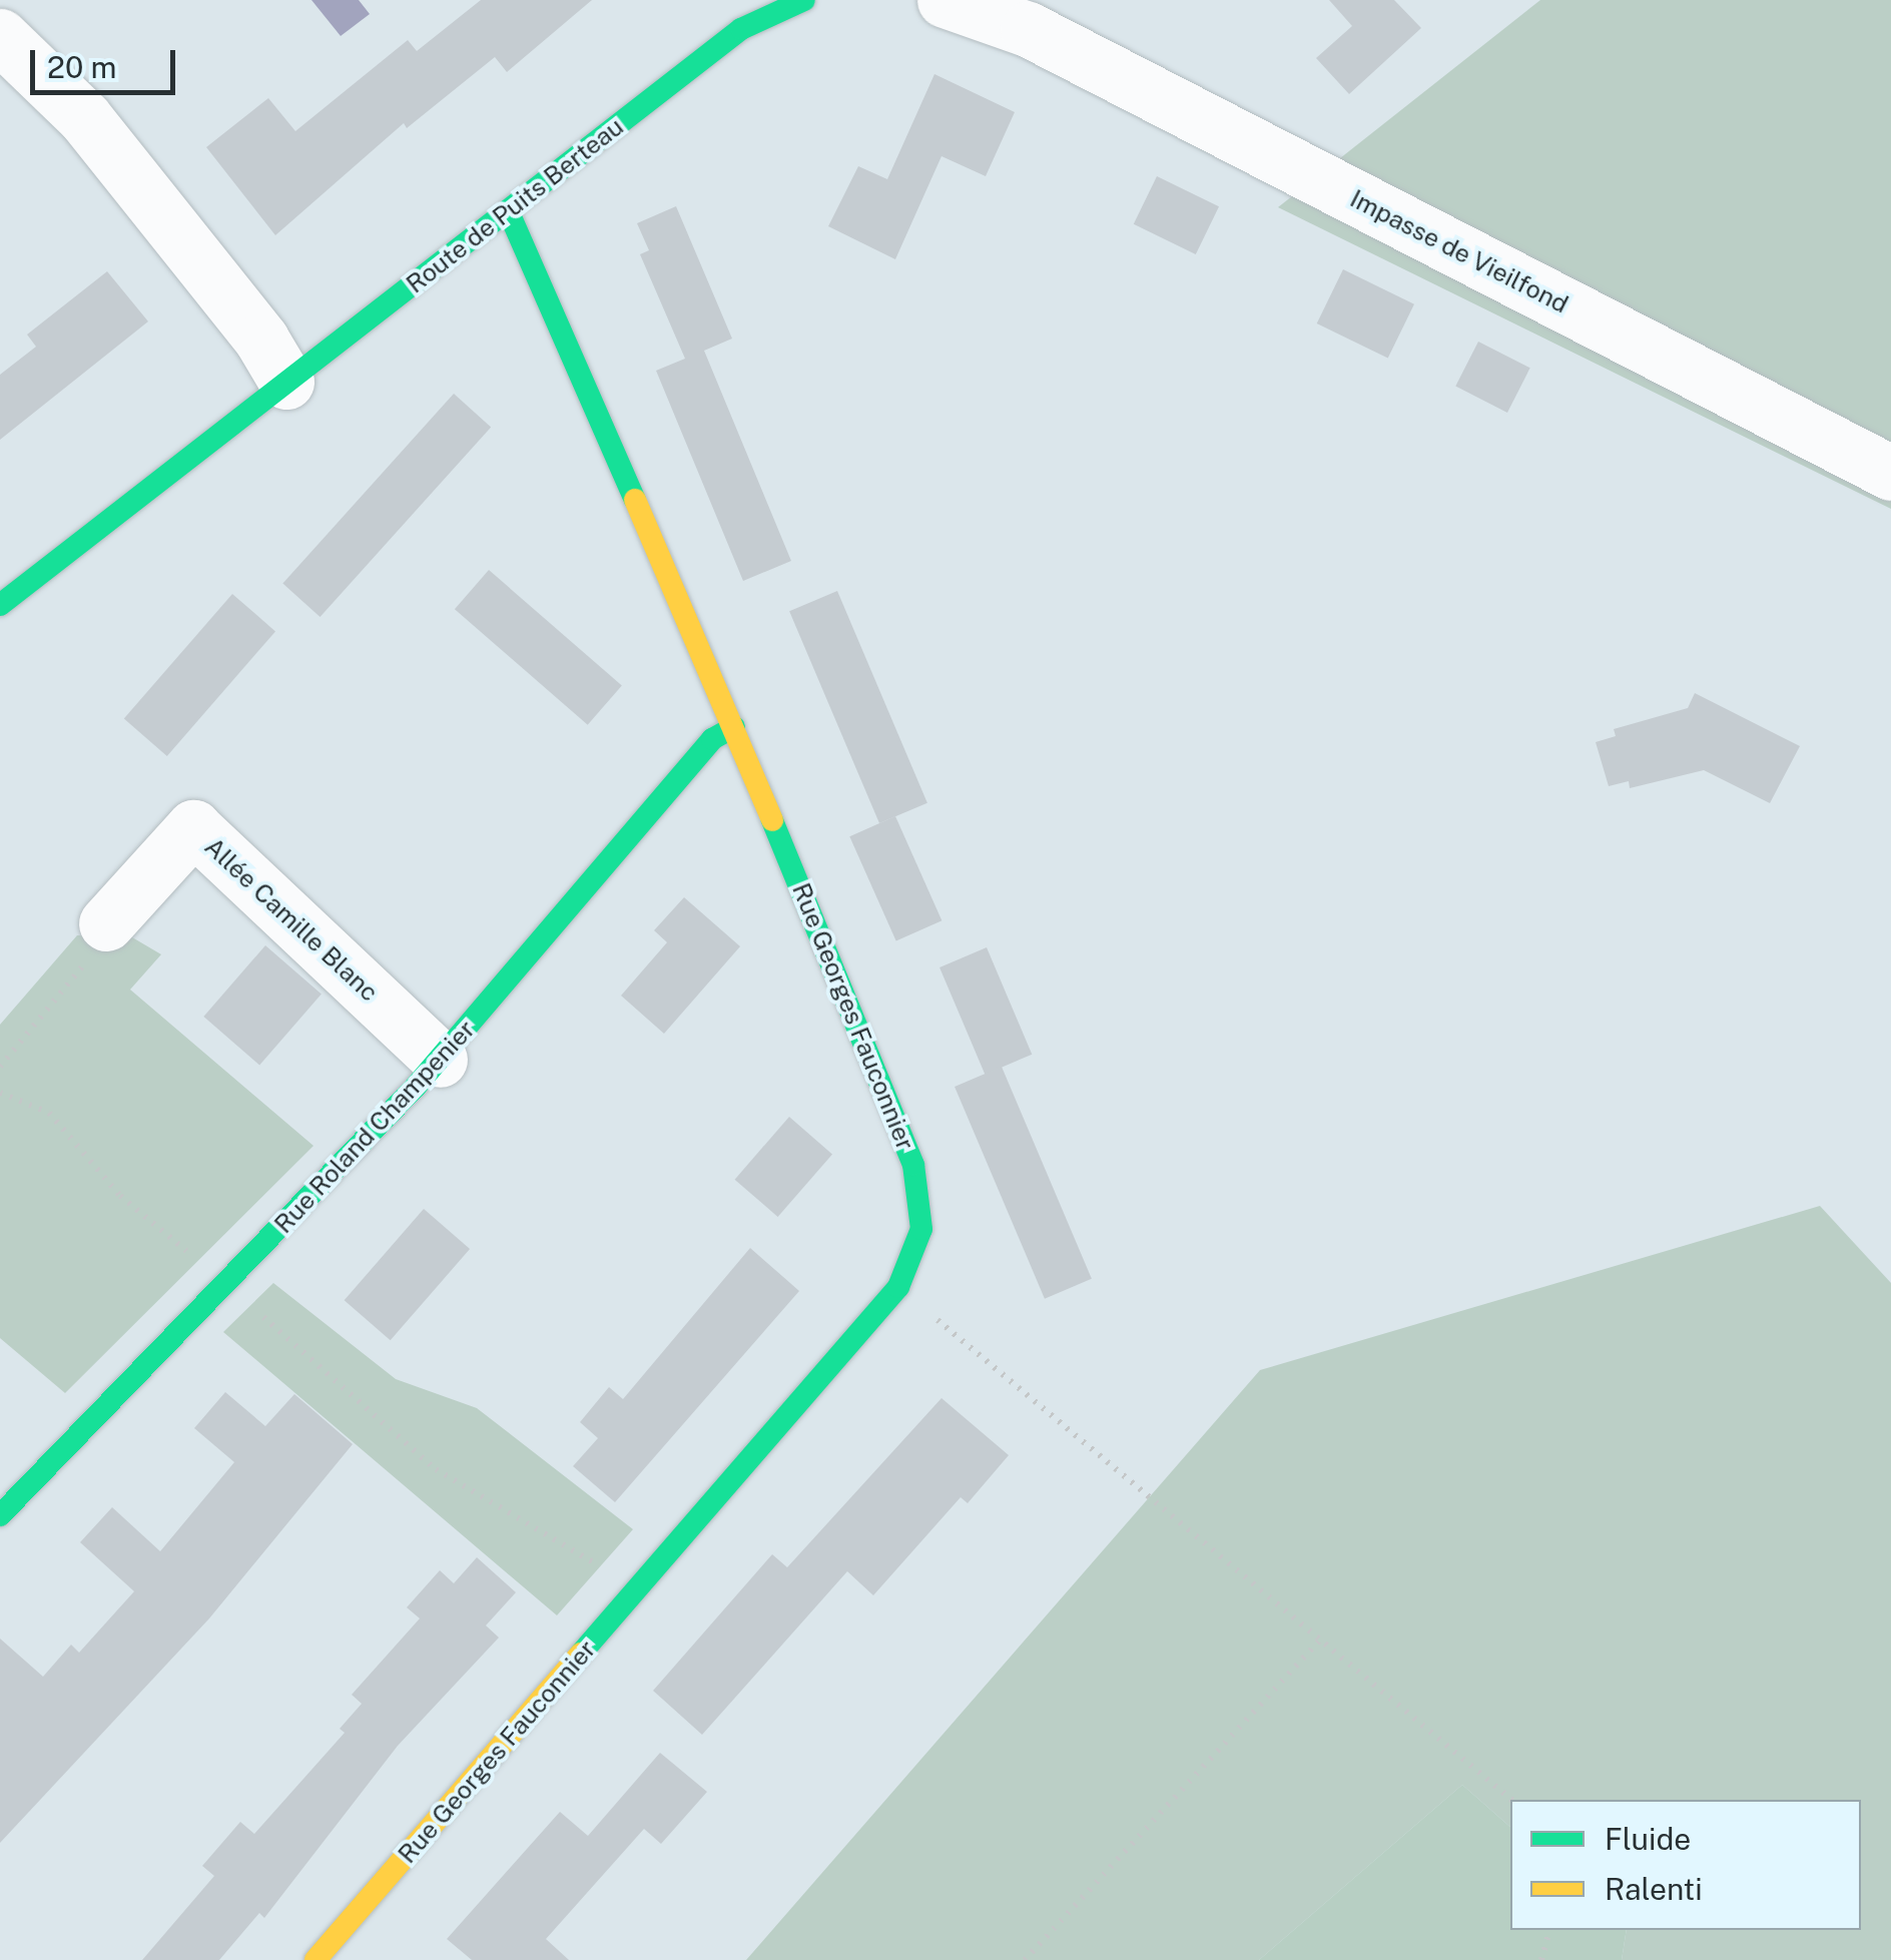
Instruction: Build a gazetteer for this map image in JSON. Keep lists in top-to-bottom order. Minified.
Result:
{"streets":{"street":["Route de Puits Berteau","Impasse de Vieilfond","Allée Camille Blanc","Rue Georges Fauconnier","Rue Roland Champenier"]},"crossings":[["Route de Puits Berteau","Rue Georges Fauconnier"],["Allée Camille Blanc","Rue Roland Champenier"],["Rue Georges Fauconnier","Rue Roland Champenier"]],"legend":["Fluide","Ralenti"],"scale_bar":"20 m"}
